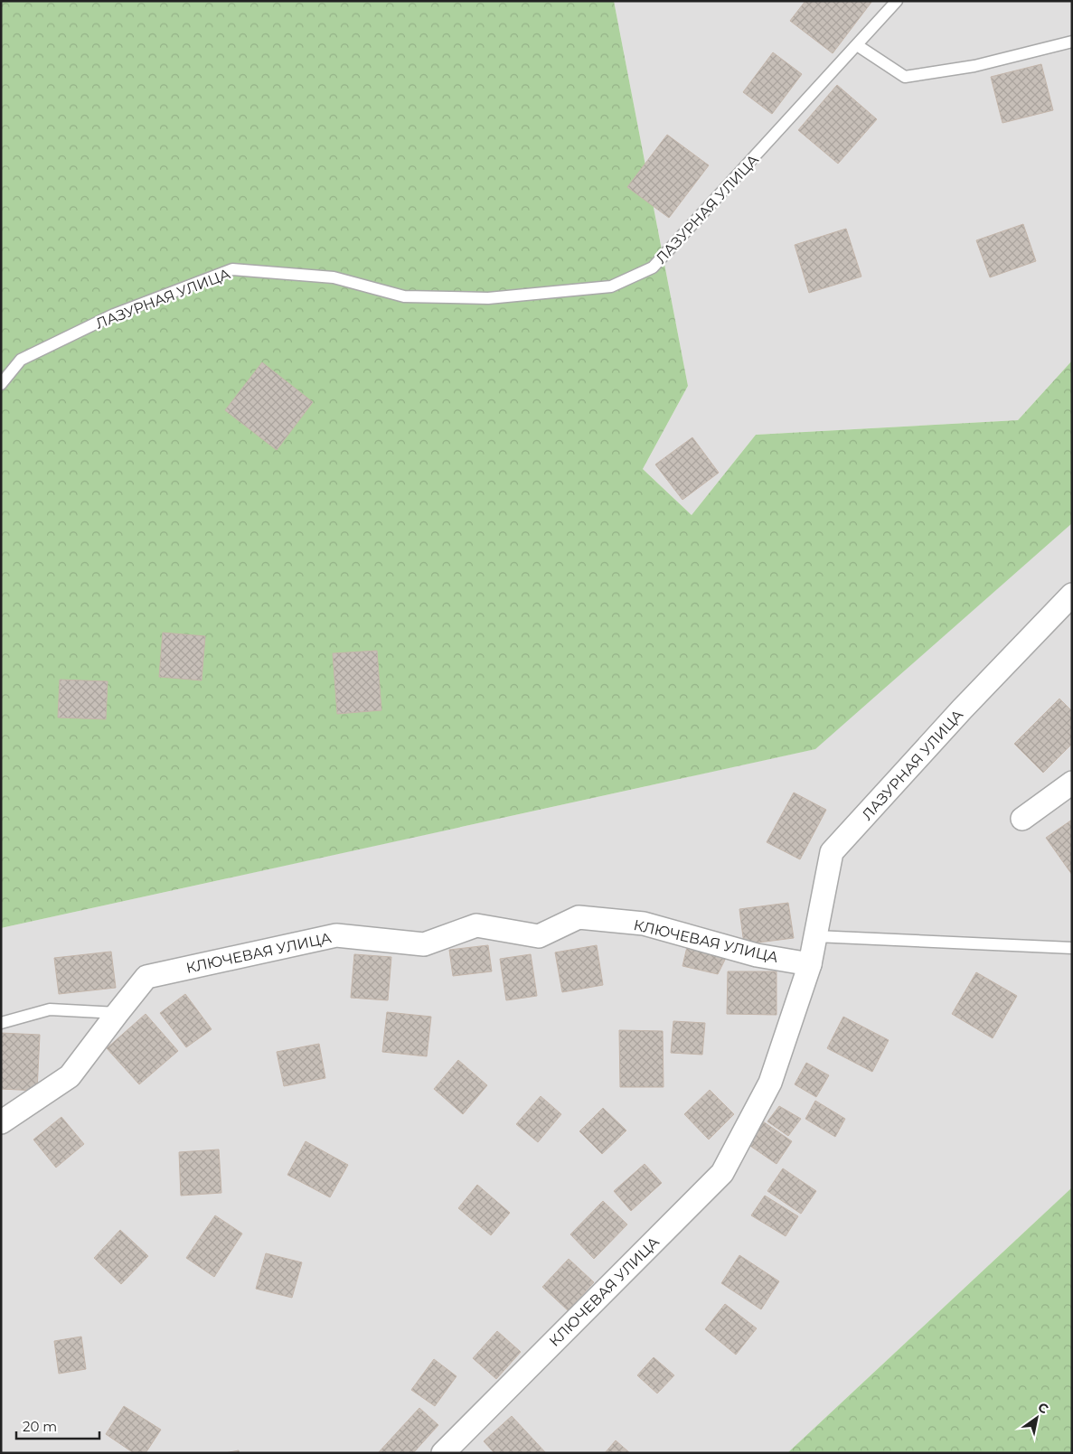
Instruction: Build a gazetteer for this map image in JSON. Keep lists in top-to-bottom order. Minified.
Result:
{"streets":{"street":["ЛАЗУРНАЯ УЛИЦА","КЛЮЧЕВАЯ УЛИЦА"]},"crossings":[["ЛАЗУРНАЯ УЛИЦА","КЛЮЧЕВАЯ УЛИЦА"]],"scale_bar":"20 m","north":"top right"}
